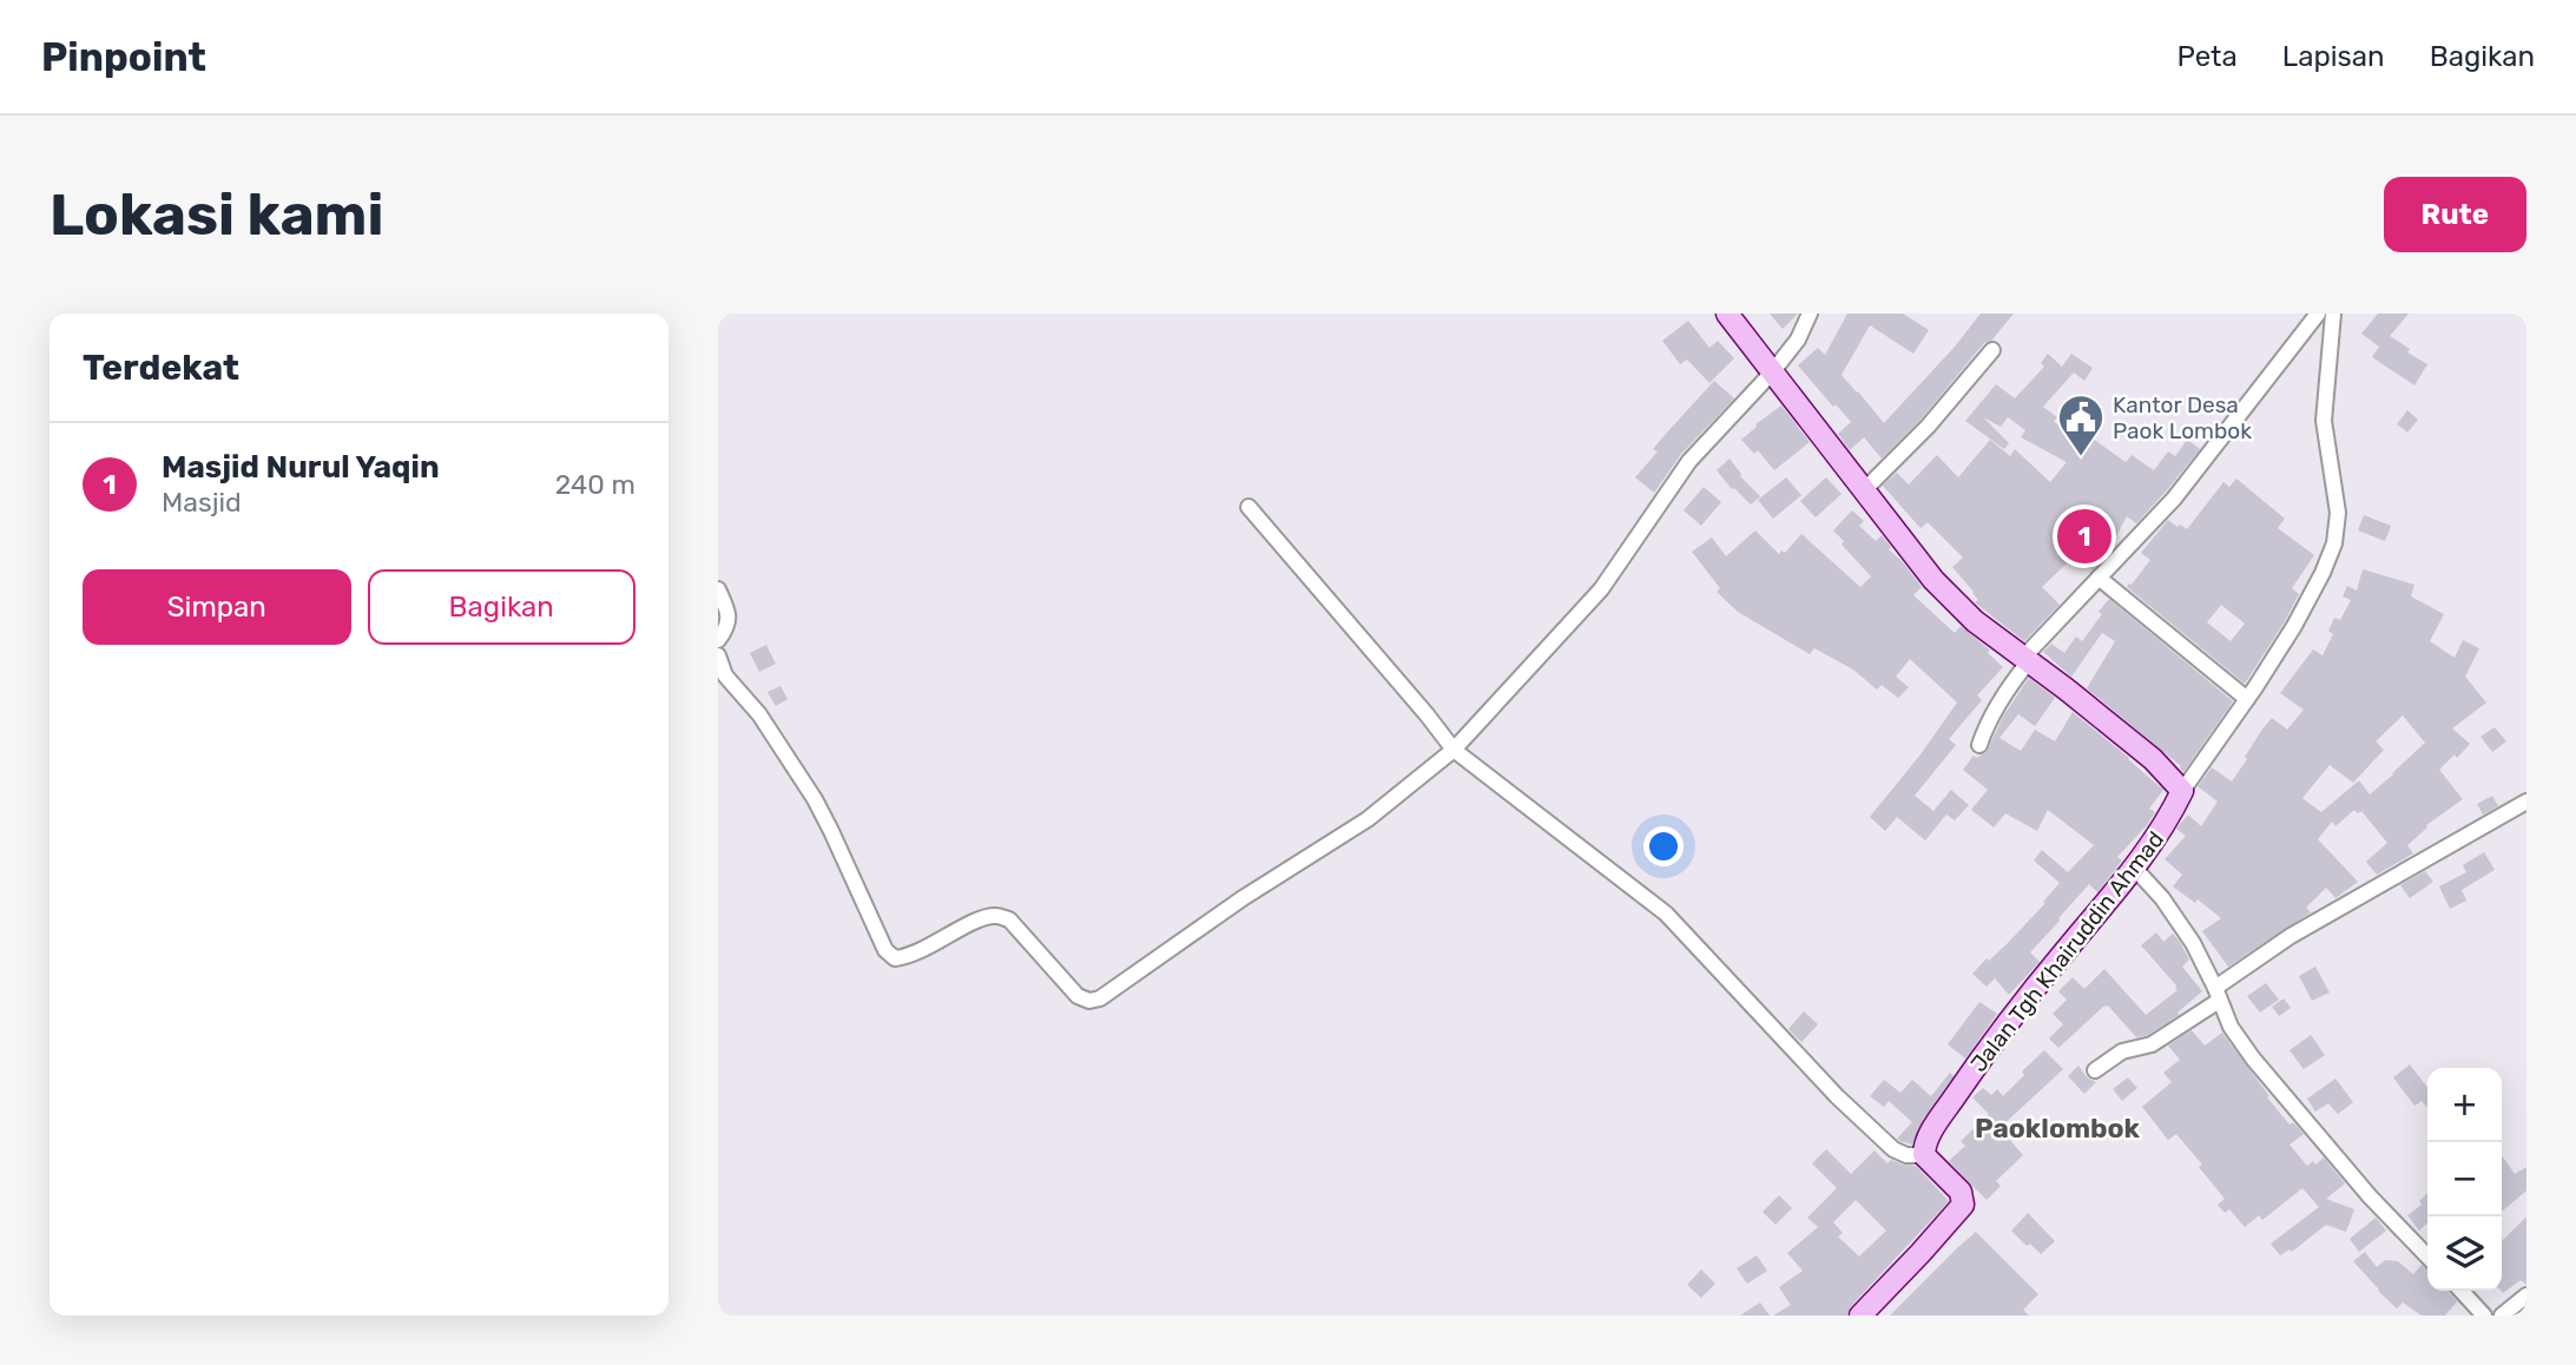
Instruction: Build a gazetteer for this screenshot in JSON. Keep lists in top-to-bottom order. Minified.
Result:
{"streets":{"street":["Jalan Tgh Khairuddin Ahmad"]},"districts":["Paoklombok"],"places":{"public building":["Kantor Desa Paok Lombok"]},"page":{"header":"Pinpoint","nav":["Peta","Lapisan","Bagikan"],"buttons":["Rute",["Simpan","Bagikan"]],"title":"Lokasi kami","heading":"Terdekat","list":[{"mark":"1","name":"Masjid Nurul Yaqin","note":"Masjid","value":"240 m"}],"pins":"1","map_buttons":["+","−"]}}
